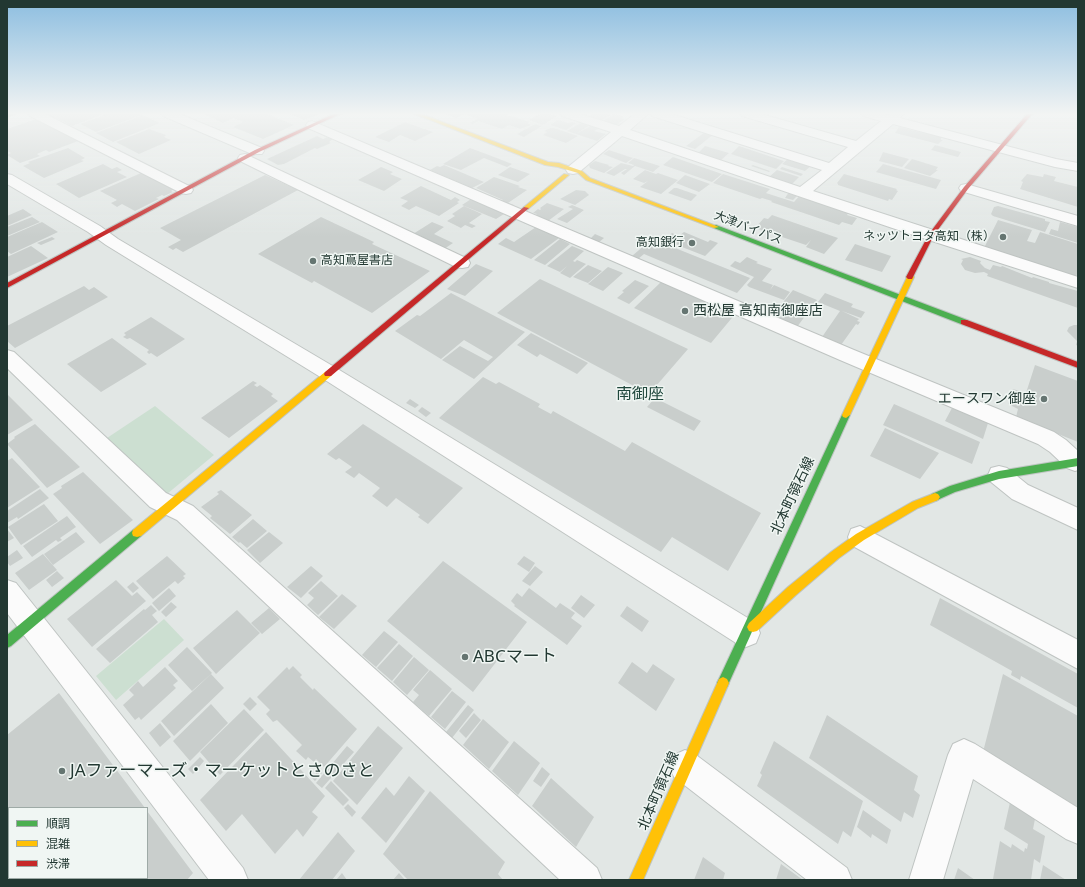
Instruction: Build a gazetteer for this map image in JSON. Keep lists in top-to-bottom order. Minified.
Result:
{"streets":{"street":["大津バイパス","北本町領石線"]},"crossings":[["大津バイパス","北本町領石線"]],"districts":["南御座"],"places":["ネッツトヨタ高知（株）","高知銀行","高知蔦屋書店","西松屋 高知南御座店","エースワン御座","ABCマート","JAファーマーズ・マーケットとさのさと"],"legend":["順調","混雑","渋滞"]}
